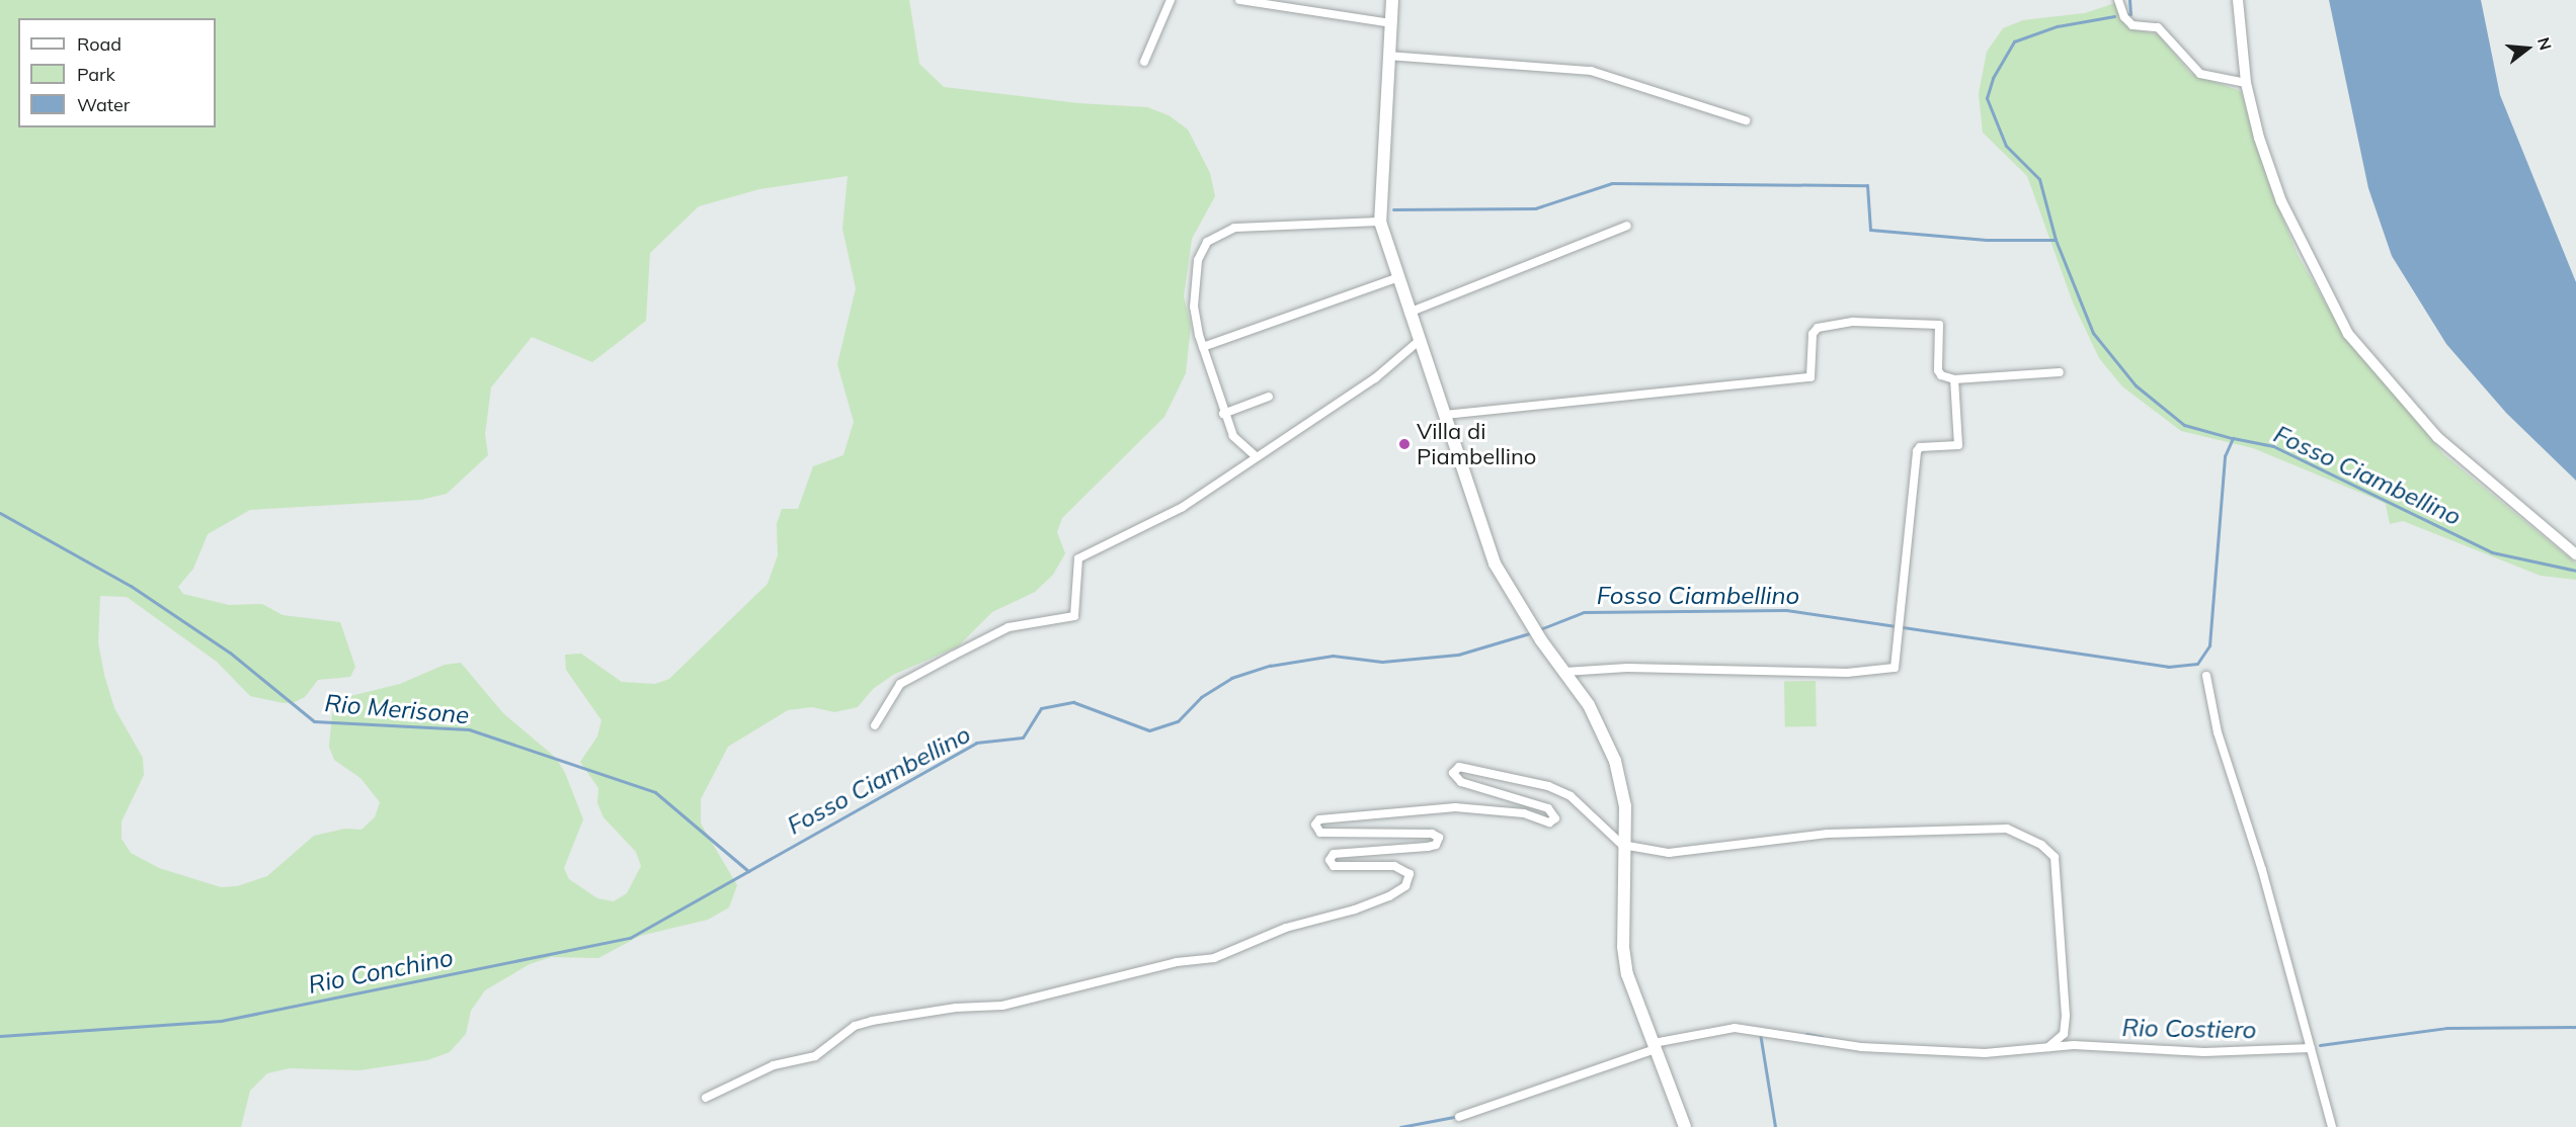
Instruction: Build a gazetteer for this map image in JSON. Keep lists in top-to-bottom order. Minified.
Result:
{"water":["Fosso Ciambellino","Rio Merisone","Rio Conchino","Rio Costiero"],"places":["Villa di Piambellino"],"legend":["Road","Park","Water"],"north":"right"}
